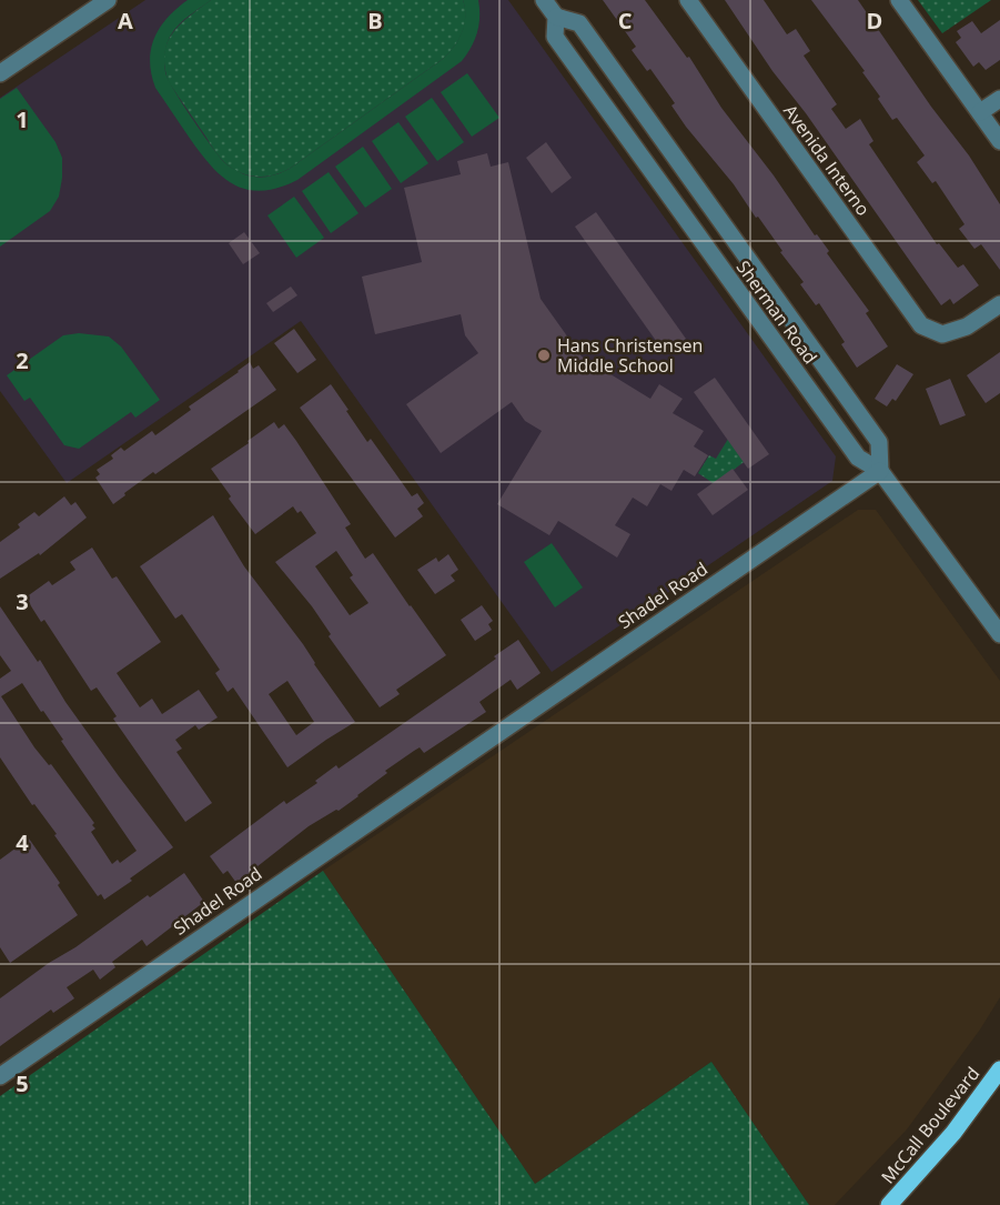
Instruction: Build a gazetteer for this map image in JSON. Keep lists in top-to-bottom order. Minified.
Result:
{"streets":{"main road":["McCall Boulevard"],"street":["Avenida Interno","Sherman Road","Shadel Road"]},"crossings":[["Sherman Road","Shadel Road"]],"places":["Hans Christensen Middle School"],"grid":{"columns":["A","B","C","D"],"rows":["1","2","3","4","5"]}}
